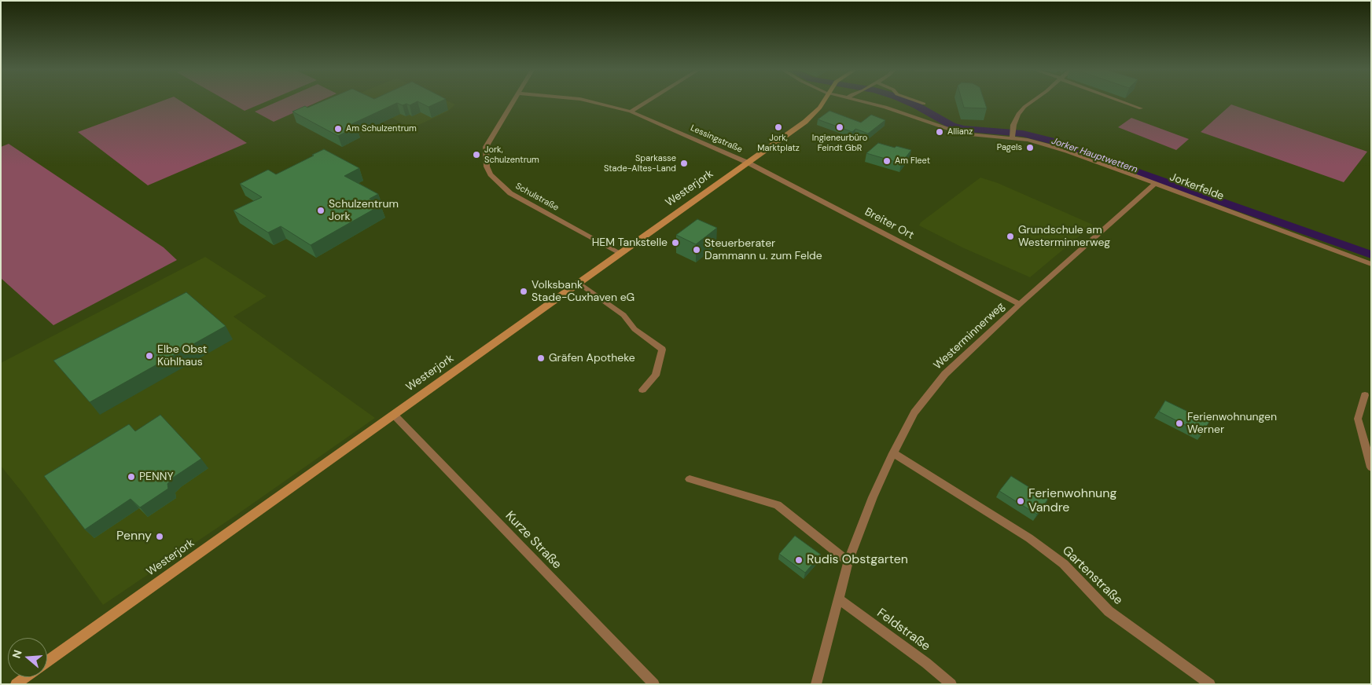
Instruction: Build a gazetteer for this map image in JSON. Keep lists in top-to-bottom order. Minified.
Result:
{"streets":{"main road":["Westerjork"],"street":["Lessingstraße","Jorkerfelde","Schulstraße","Breiter Ort","Westerminnerweg","Kurze Straße","Gartenstraße","Feldstraße"]},"crossings":[["Lessingstraße","Westerjork"],["Lessingstraße","Breiter Ort"],["Jorkerfelde","Westerminnerweg"],["Westerjork","Schulstraße"],["Westerjork","Breiter Ort"],["Westerjork","Kurze Straße"],["Breiter Ort","Westerminnerweg"],["Westerminnerweg","Gartenstraße"],["Westerminnerweg","Feldstraße"]],"water":["Jorker Hauptwettern"],"places":["Jork, Marktplatz","Ingieneurbüro Feindt GbR","Am Schulzentrum","Allianz","Pagels","Jork, Schulzentrum","Am Fleet","Sparkasse Stade-Altes-Land","Schulzentrum Jork","Grundschule am Westerminnerweg","HEM Tankstelle","Steuerberater Dammann u. zum Felde","Volksbank Stade-Cuxhaven eG","Elbe Obst Kühlhaus","Gräfen Apotheke","Ferienwohnungen Werner","PENNY","Ferienwohnung Vandre","Penny","Rudis Obstgarten"],"north":"left"}
